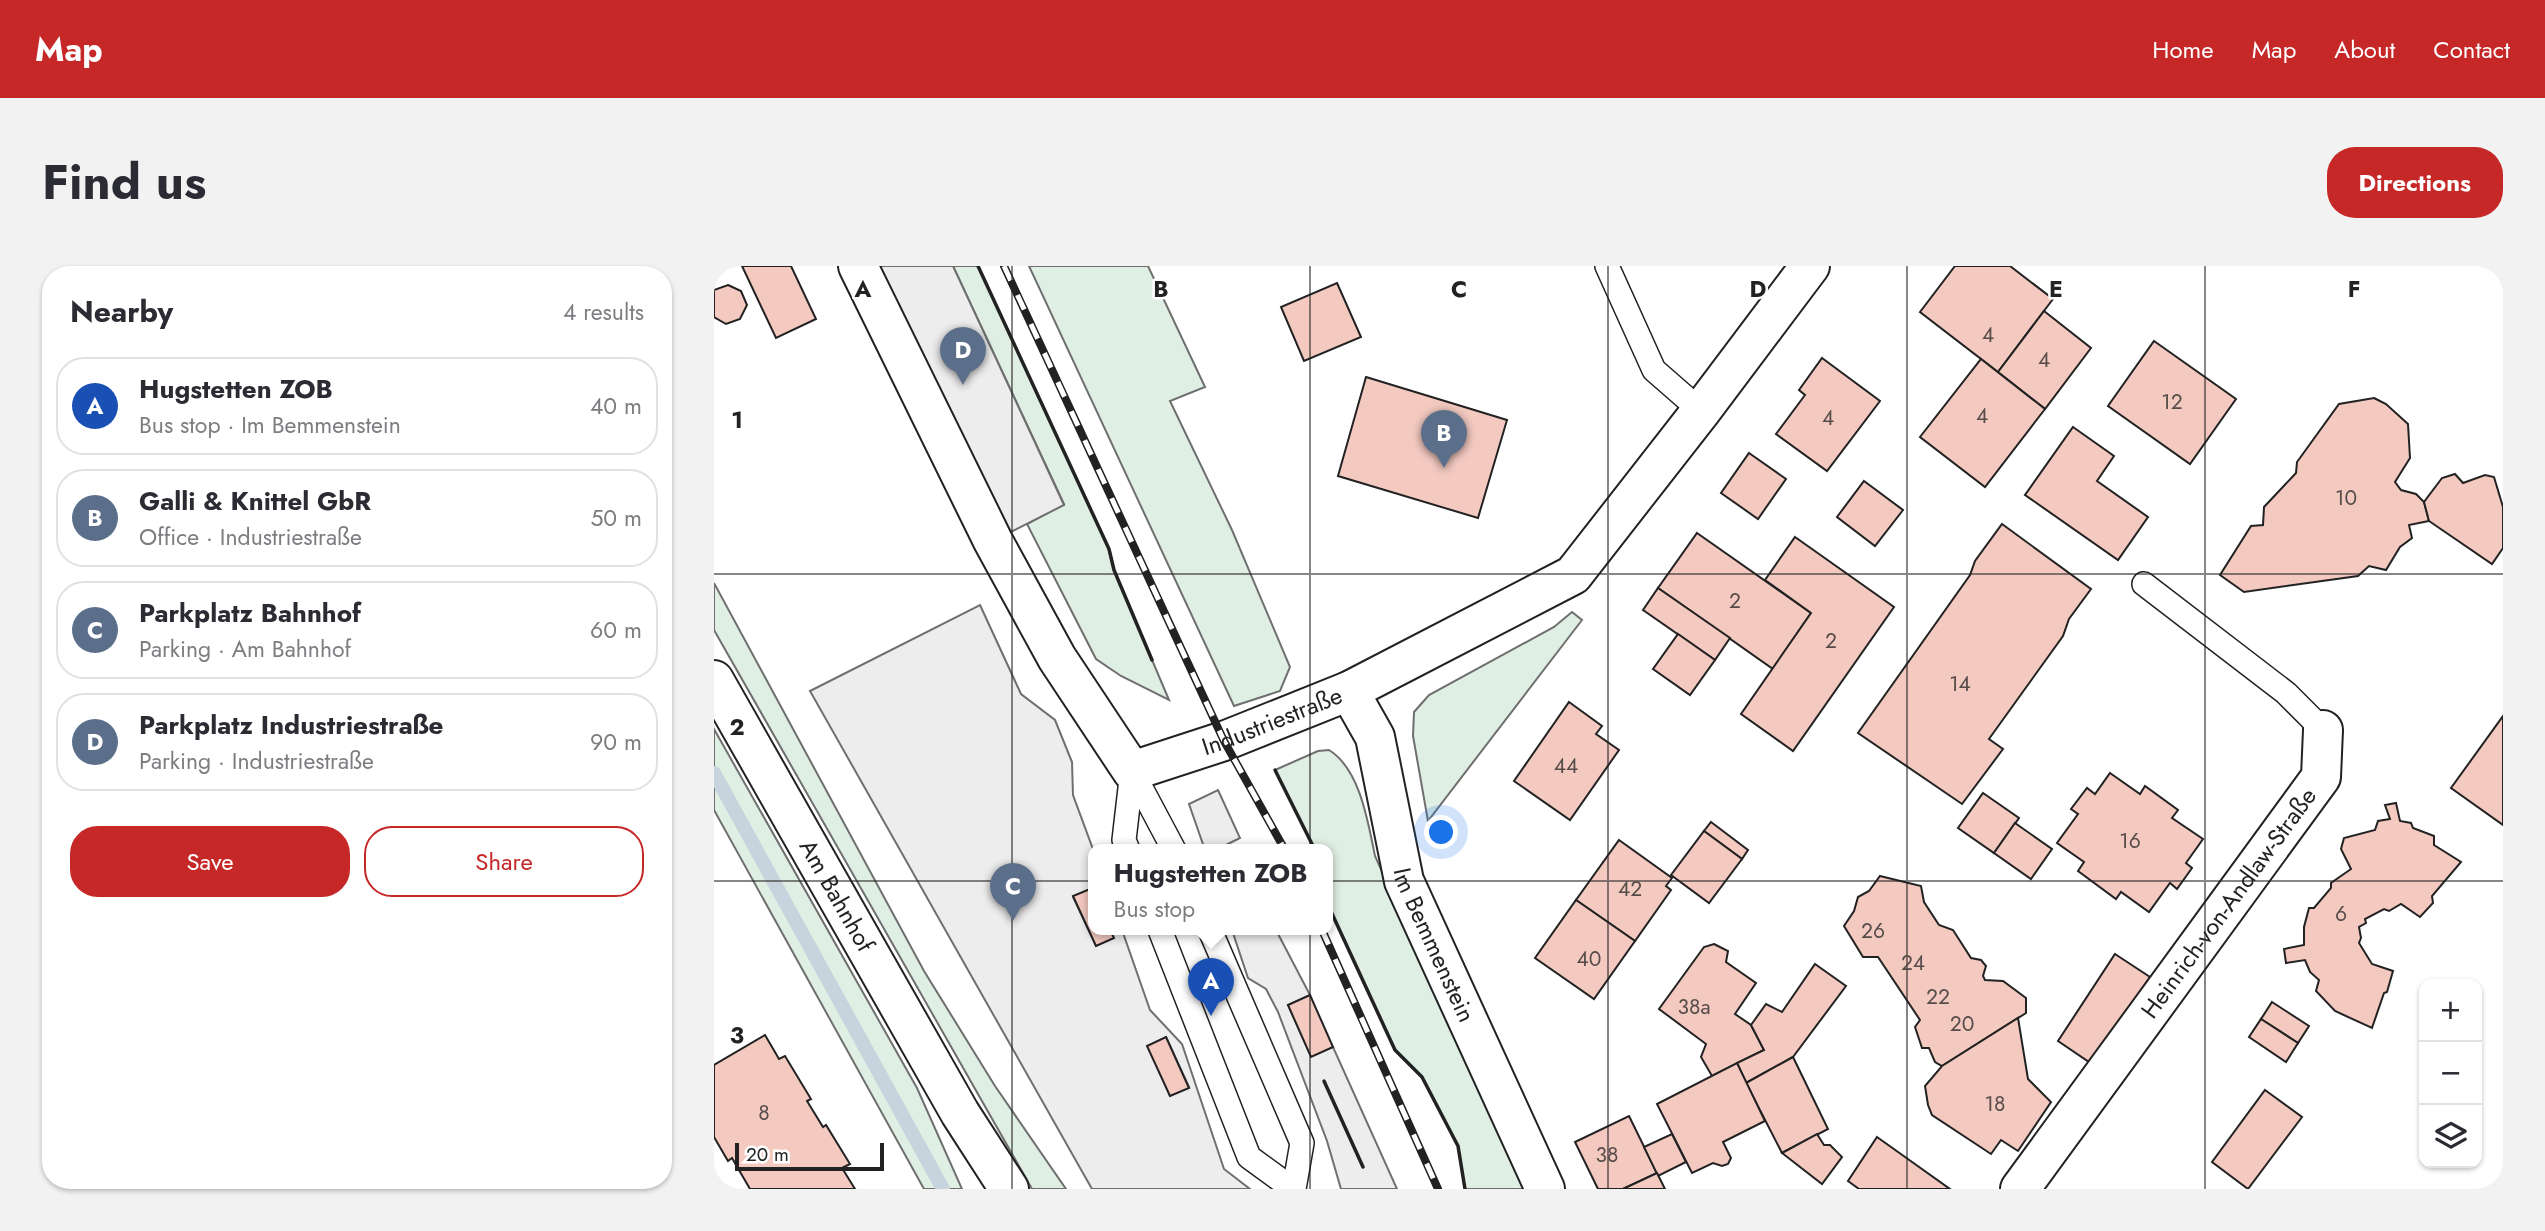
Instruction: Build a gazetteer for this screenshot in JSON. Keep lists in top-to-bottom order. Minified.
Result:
{"streets":{"street":["Industriestraße","Am Bahnhof","Heinrich-von-Andlaw-Straße","Im Bemmenstein"]},"crossings":[["Industriestraße","Im Bemmenstein"]],"house_numbers":["4","4","12","4","4","10","2","2","14","44","16","42","6","26","40","24","22","38a","20","18","8","38"],"scale_bar":"20 m","page":{"header":"Map","nav":["Home","Map","About","Contact"],"title":"Find us","buttons":["Directions",["Save","Share"]],"heading":["Nearby","4 results"],"pins":["D","B","C","A"],"list":[{"mark":"A","name":"Hugstetten ZOB","note":"Bus stop · Im Bemmenstein","value":"40 m"},{"mark":"B","name":"Galli & Knittel GbR","note":"Office · Industriestraße","value":"50 m"},{"mark":"C","name":"Parkplatz Bahnhof","note":"Parking · Am Bahnhof","value":"60 m"},{"mark":"D","name":"Parkplatz Industriestraße","note":"Parking · Industriestraße","value":"90 m"}],"popup":["Hugstetten ZOB","Bus stop"],"map_buttons":["+","−"],"scale":"20 m"},"grid":{"columns":["A","B","C","D","E","F"],"rows":["1","2","3"]}}
